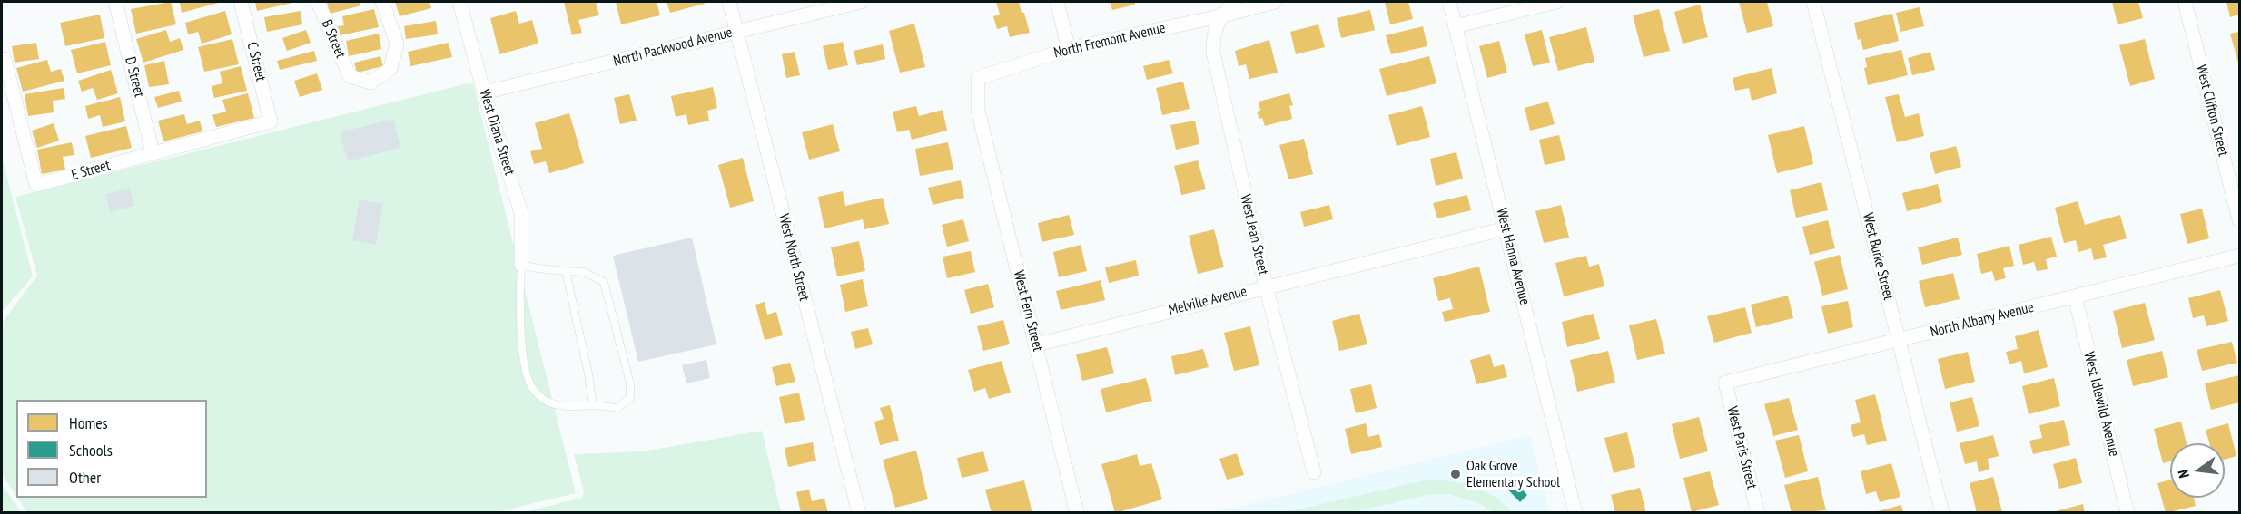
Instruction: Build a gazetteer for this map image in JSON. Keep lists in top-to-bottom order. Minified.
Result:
{"streets":{"street":["B Street","North Fremont Avenue","North Packwood Avenue","C Street","D Street","West Clifton Street","West Diana Street","E Street","West Jean Street","West Hanna Avenue","West Burke Street","West North Street","Melville Avenue","West Fern Street","North Albany Avenue","West Idlewild Avenue","West Paris Street"]},"crossings":[["North Fremont Avenue","West Jean Street"],["North Fremont Avenue","West Fern Street"],["North Packwood Avenue","West Diana Street"],["North Packwood Avenue","West North Street"],["C Street","E Street"],["D Street","E Street"],["West Jean Street","Melville Avenue"],["West Hanna Avenue","Melville Avenue"],["West Burke Street","North Albany Avenue"],["Melville Avenue","West Fern Street"],["North Albany Avenue","West Idlewild Avenue"],["North Albany Avenue","West Paris Street"]],"places":["Oak Grove Elementary School"],"legend":["Homes","Schools","Other"],"north":"left"}
